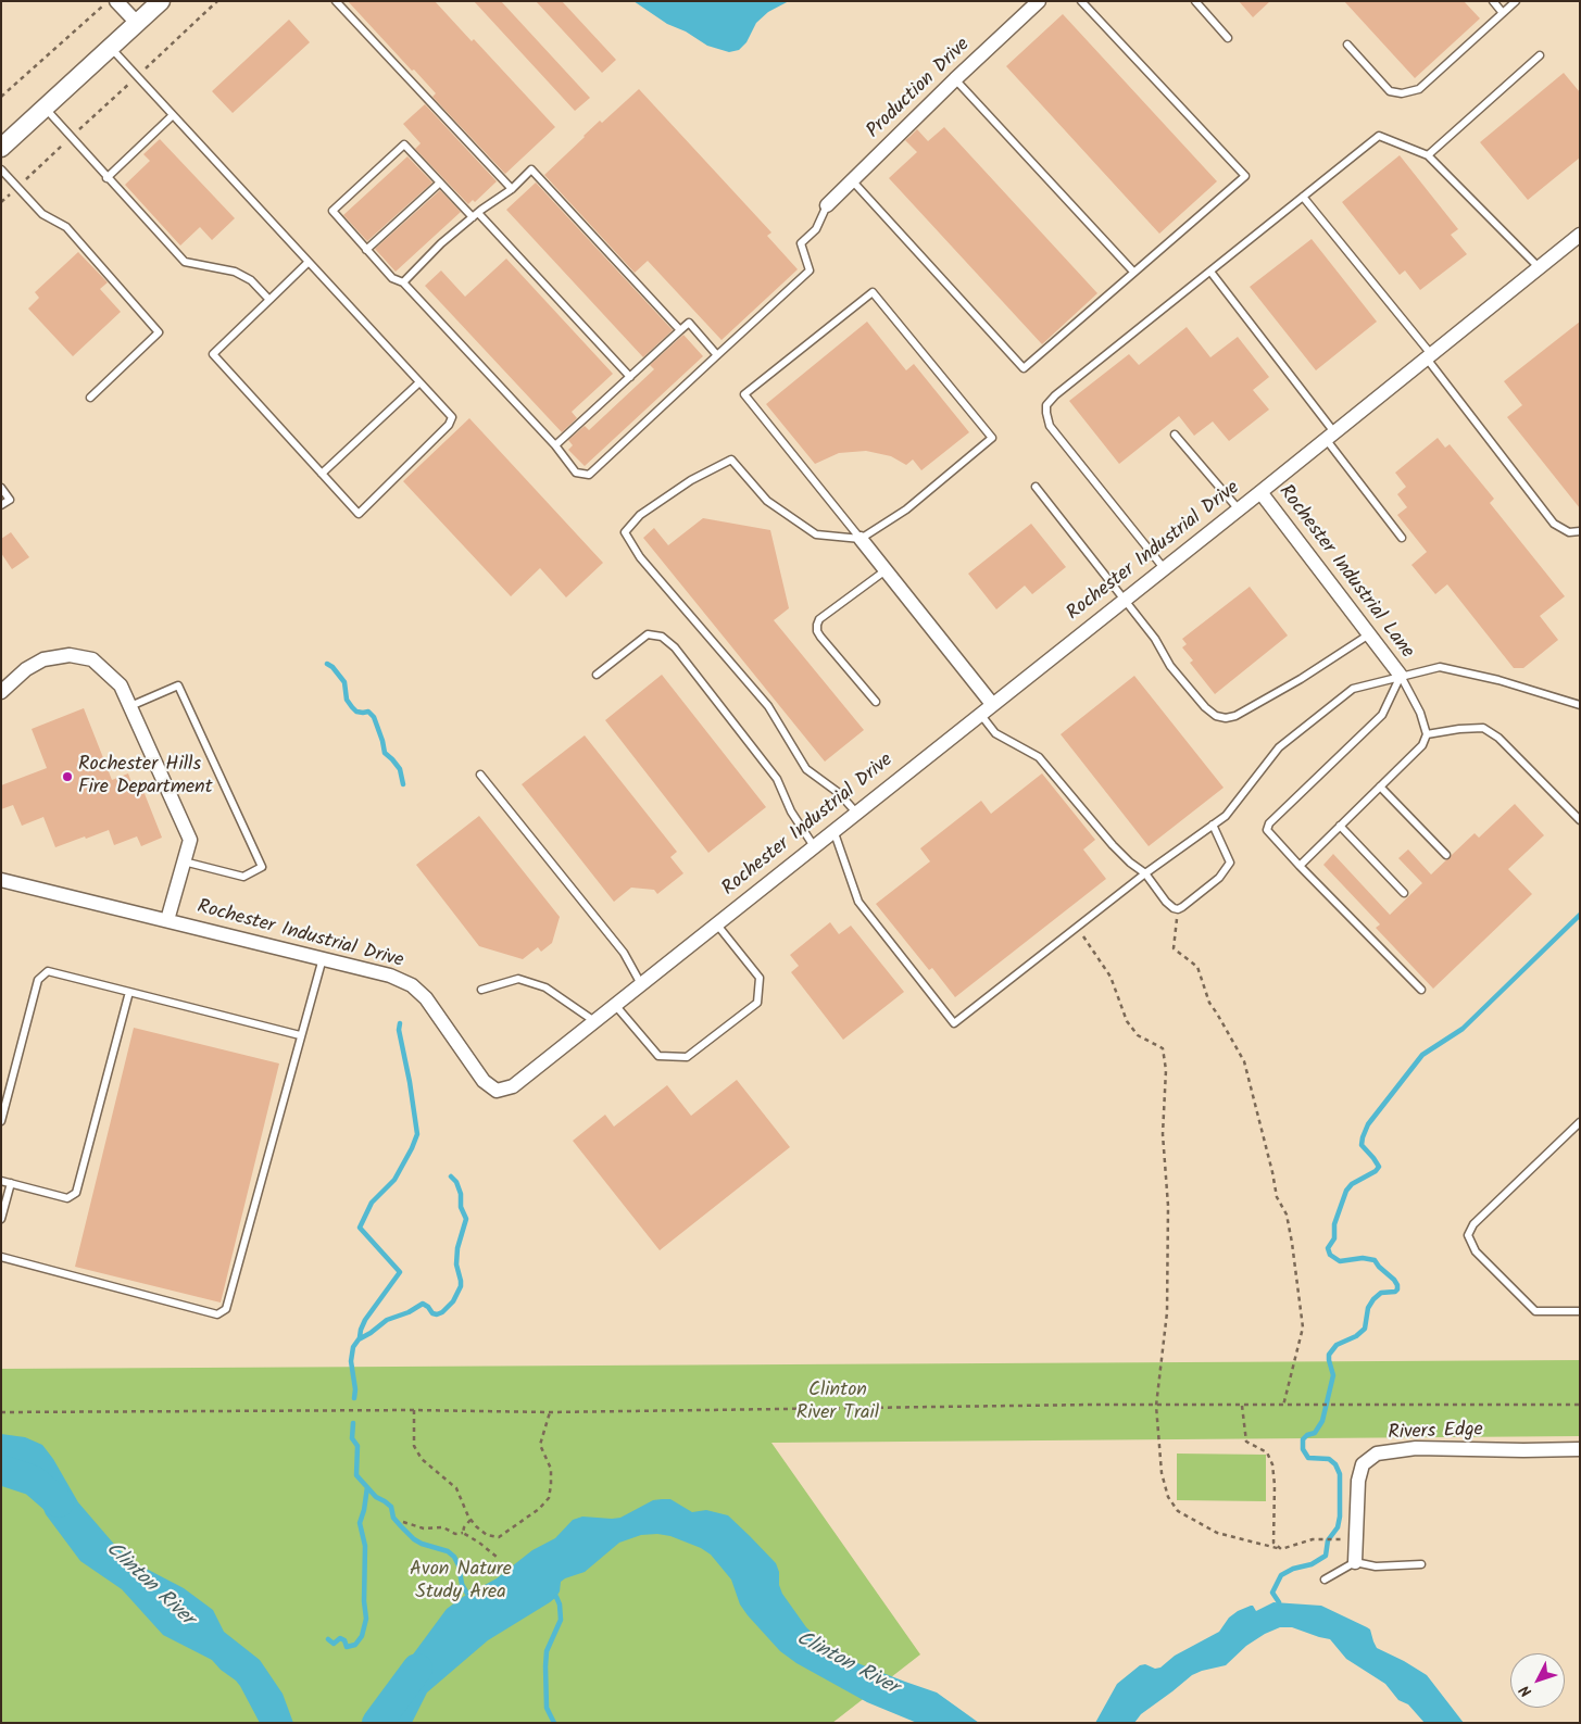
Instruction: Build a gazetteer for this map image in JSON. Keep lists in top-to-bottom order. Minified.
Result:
{"streets":{"street":["Production Drive","Rochester Industrial Drive","Rochester Industrial Lane","Rivers Edge"]},"crossings":[["Rochester Industrial Drive","Rochester Industrial Lane"]],"water":["Clinton River"],"parks":["Clinton River Trail","Avon Nature Study Area"],"places":["Rochester Hills Fire Department"],"north":"bottom left"}
